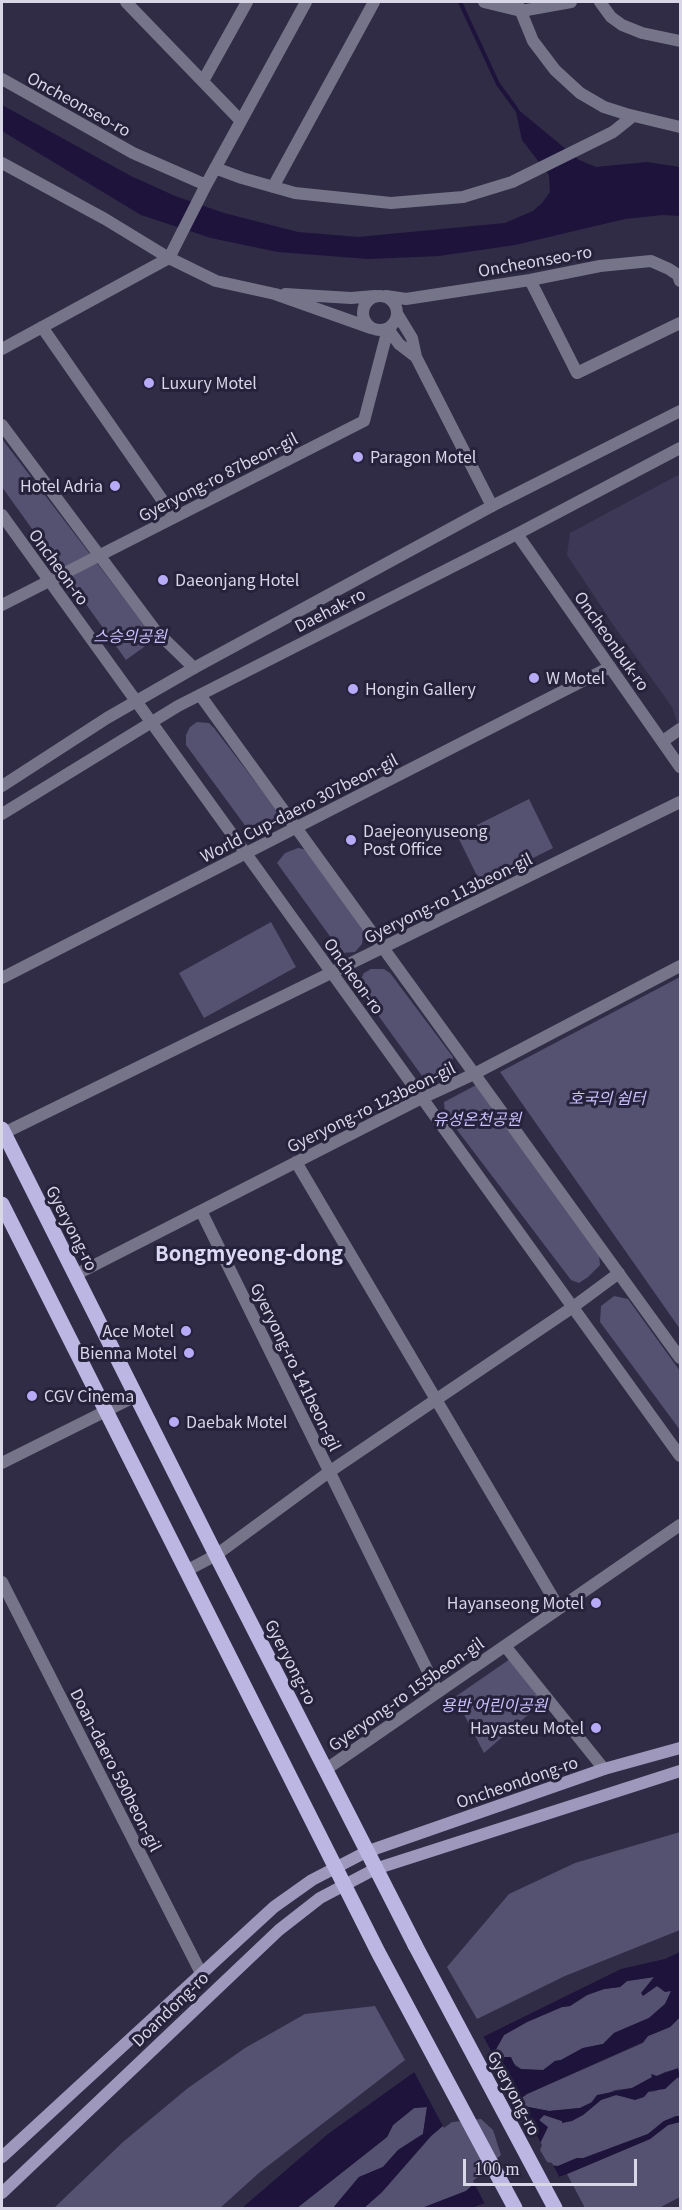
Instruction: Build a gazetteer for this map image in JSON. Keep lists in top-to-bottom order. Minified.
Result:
{"streets":{"main road":["Gyeryong-ro","Oncheondong-ro","Doandong-ro"],"street":["Oncheonseo-ro","Gyeryong-ro 87beon-gil","Oncheon-ro","Daehak-ro","Oncheonbuk-ro","World Cup-daero 307beon-gil","Gyeryong-ro 113beon-gil","Gyeryong-ro 123beon-gil","Gyeryong-ro 141beon-gil","Gyeryong-ro 155beon-gil","Doan-daero 590beon-gil"]},"crossings":[["Oncheonseo-ro","Gyeryong-ro 87beon-gil"],["Gyeryong-ro 87beon-gil","Oncheon-ro"],["Oncheon-ro","Daehak-ro"],["Oncheon-ro","World Cup-daero 307beon-gil"],["Oncheon-ro","Gyeryong-ro 113beon-gil"],["Oncheon-ro","Gyeryong-ro 123beon-gil"],["Oncheon-ro","Gyeryong-ro 141beon-gil"],["Daehak-ro","Oncheonbuk-ro"],["Oncheonbuk-ro","World Cup-daero 307beon-gil"],["Gyeryong-ro 113beon-gil","Gyeryong-ro"],["Gyeryong-ro 123beon-gil","Gyeryong-ro"],["Gyeryong-ro 123beon-gil","Gyeryong-ro 141beon-gil"],["Gyeryong-ro","Gyeryong-ro 141beon-gil"],["Gyeryong-ro","Gyeryong-ro 155beon-gil"],["Gyeryong-ro","Oncheondong-ro"],["Gyeryong-ro","Doandong-ro"],["Gyeryong-ro 141beon-gil","Gyeryong-ro 155beon-gil"],["Gyeryong-ro 155beon-gil","Oncheondong-ro"],["Doan-daero 590beon-gil","Doandong-ro"],["Oncheondong-ro","Doandong-ro"]],"districts":["Bongmyeong-dong"],"parks":["스승의공원","호국의 쉼터","유성온천공원","용반 어린이공원"],"places":["Luxury Motel","Paragon Motel","Hotel Adria","Daeonjang Hotel","W Motel","Hongin Gallery","Daejeonyuseong Post Office","Ace Motel","Bienna Motel","CGV Cinema","Daebak Motel","Hayanseong Motel","Hayasteu Motel"],"scale_bar":"100 m"}
